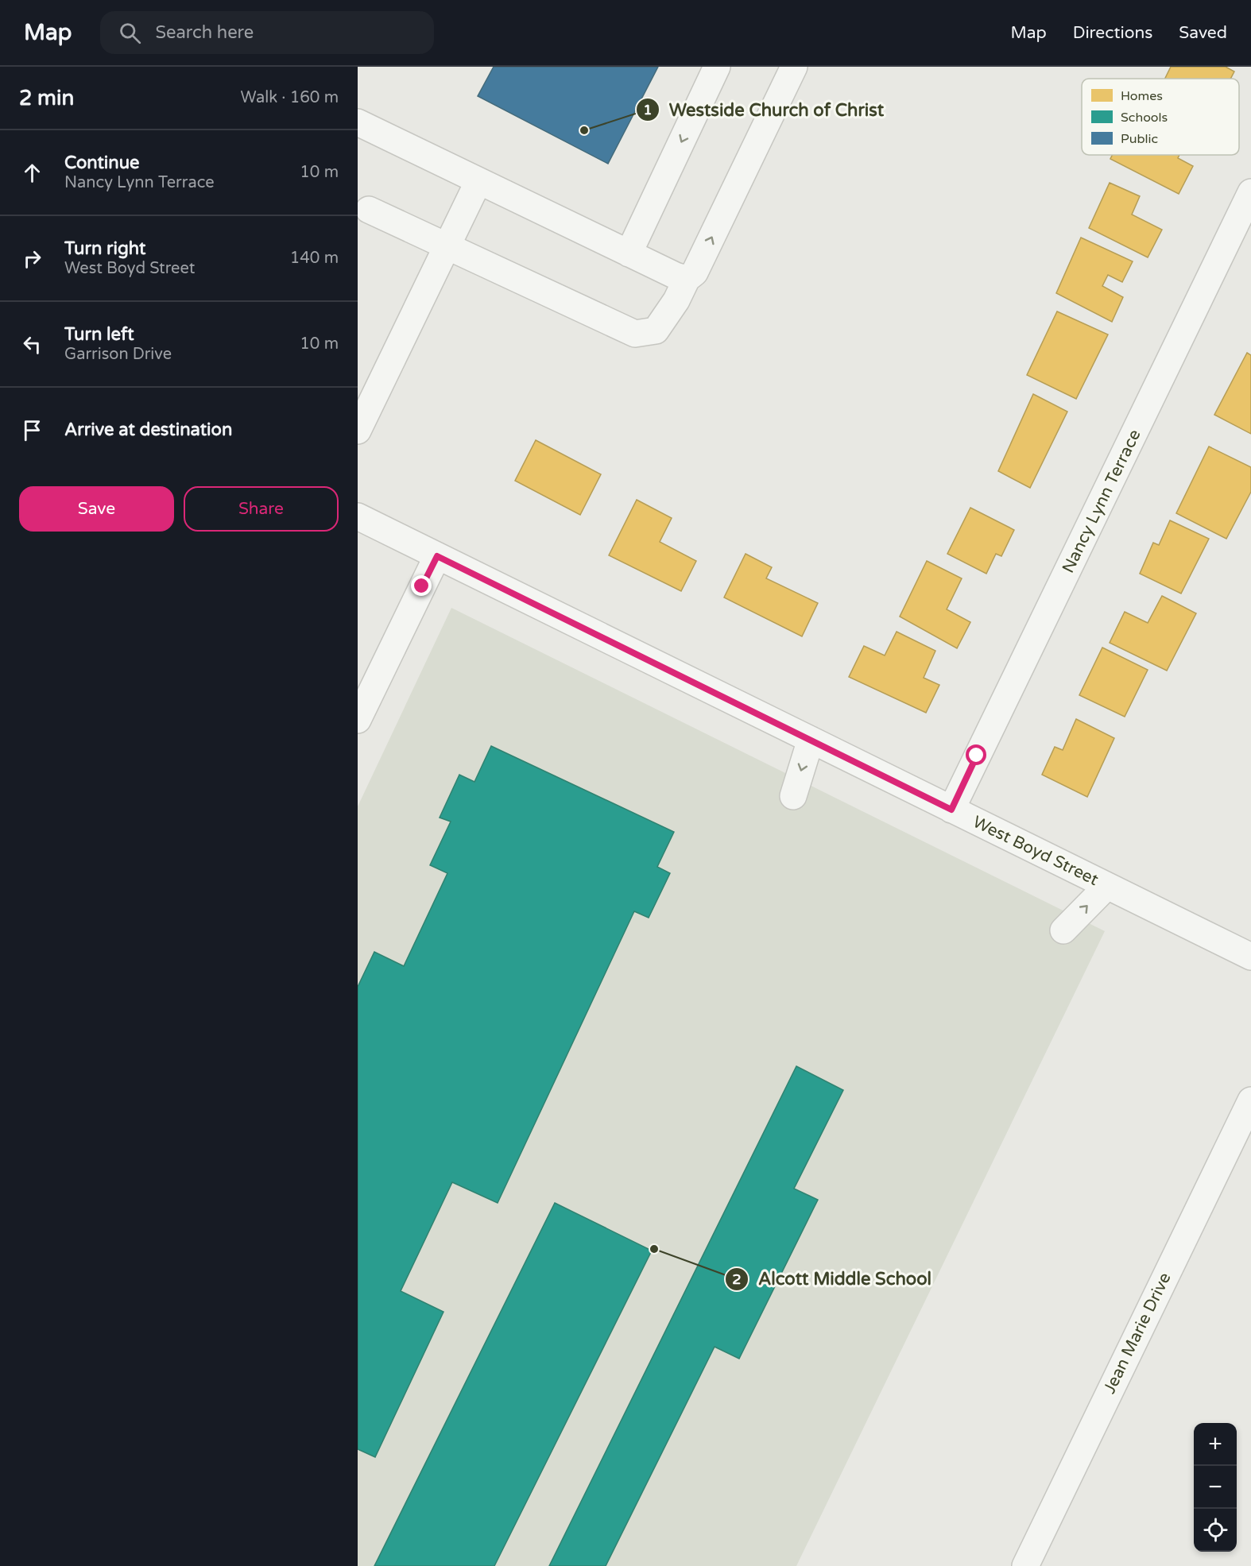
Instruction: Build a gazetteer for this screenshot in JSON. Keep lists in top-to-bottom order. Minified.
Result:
{"streets":{"street":["Nancy Lynn Terrace","West Boyd Street","Jean Marie Drive"]},"crossings":[["Nancy Lynn Terrace","West Boyd Street"]],"places":["Westside Church of Christ","Alcott Middle School"],"legend":["Homes","Schools","Public"],"page":{"header":"Map","search":"Search here","nav":["Map","Directions","Saved"],"heading":["2 min","Walk · 160 m"],"list":[["Continue","Nancy Lynn Terrace","10 m"],["Turn right","West Boyd Street","140 m"],["Turn left","Garrison Drive","10 m"],"Arrive at destination"],"buttons":["Save","Share"],"map_buttons":["+","−"]}}
